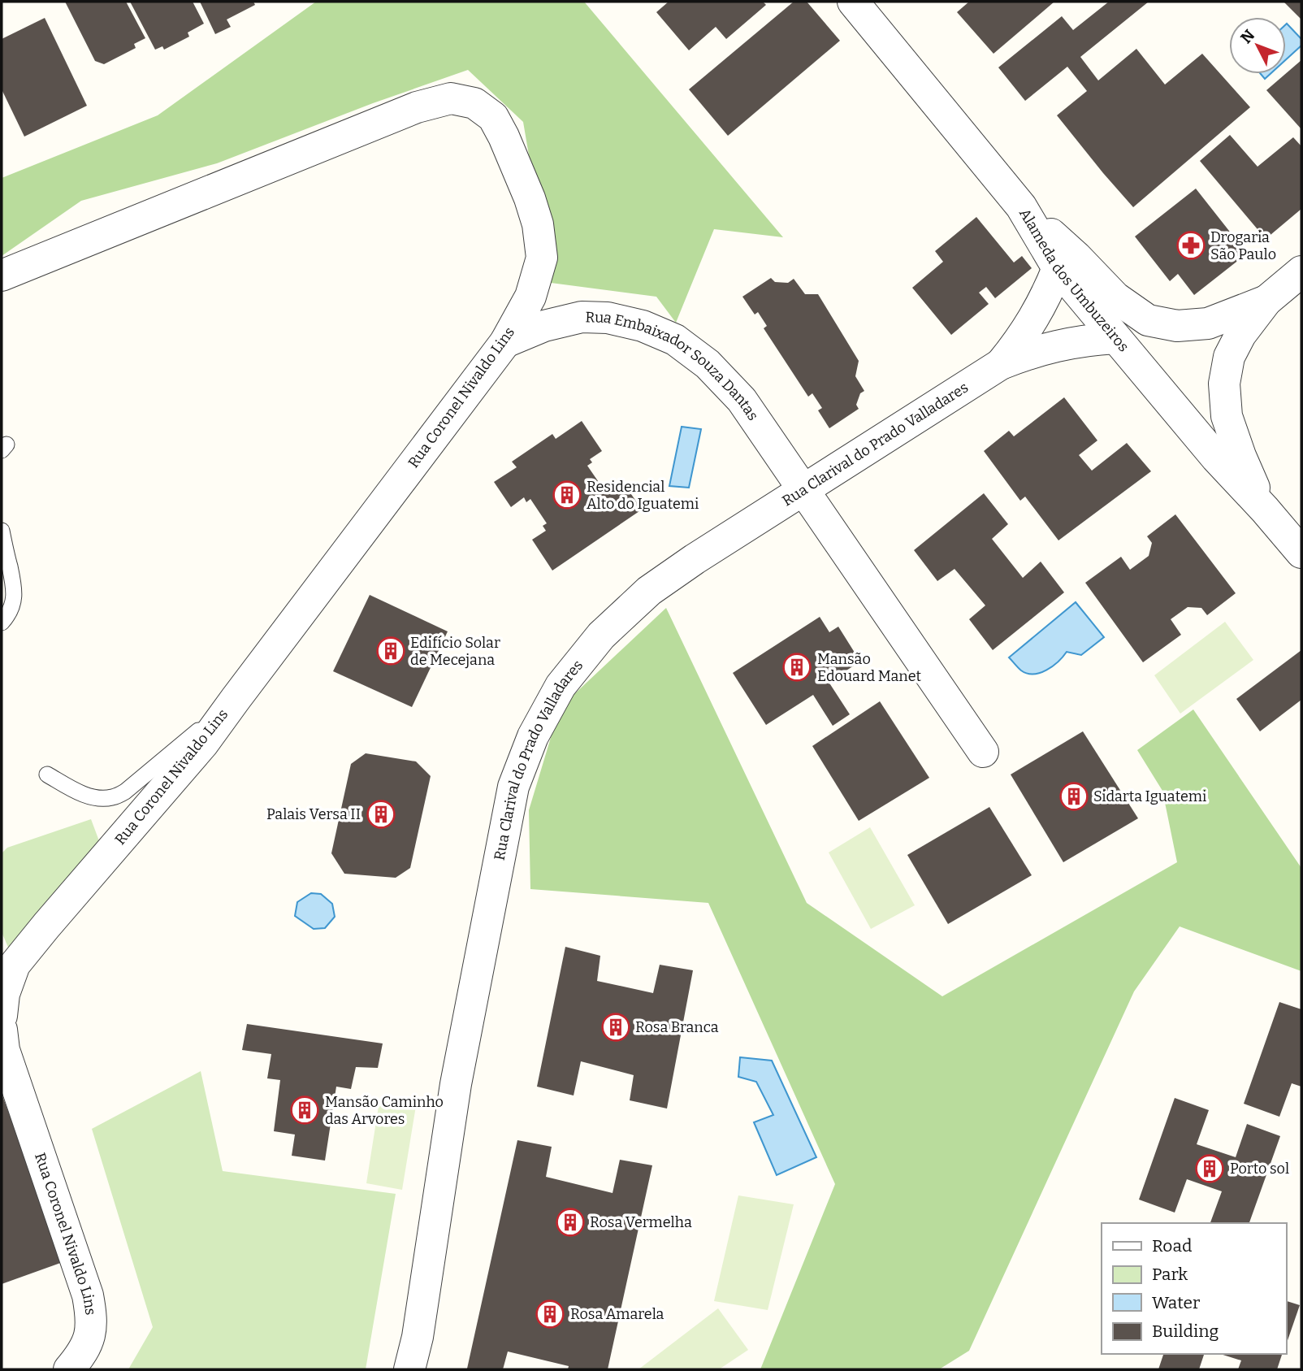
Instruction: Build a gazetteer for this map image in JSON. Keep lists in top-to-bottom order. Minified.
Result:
{"streets":{"street":["Alameda dos Umbuzeiros","Rua Embaixador Souza Dantas","Rua Coronel Nivaldo Lins","Rua Clarival do Prado Valladares"]},"crossings":[["Alameda dos Umbuzeiros","Rua Clarival do Prado Valladares"],["Rua Embaixador Souza Dantas","Rua Coronel Nivaldo Lins"],["Rua Embaixador Souza Dantas","Rua Clarival do Prado Valladares"]],"places":{"pharmacy":["Drogaria São Paulo"],"building":["Residencial Alto do Iguatemi","Edifício Solar de Mecejana","Mansão Edouard Manet","Sidarta Iguatemi","Palais Versa II","Rosa Branca","Mansão Caminho das Arvores","Porto sol","Rosa Vermelha","Rosa Amarela"]},"legend":["Road","Park","Water","Building"],"north":"top left"}
